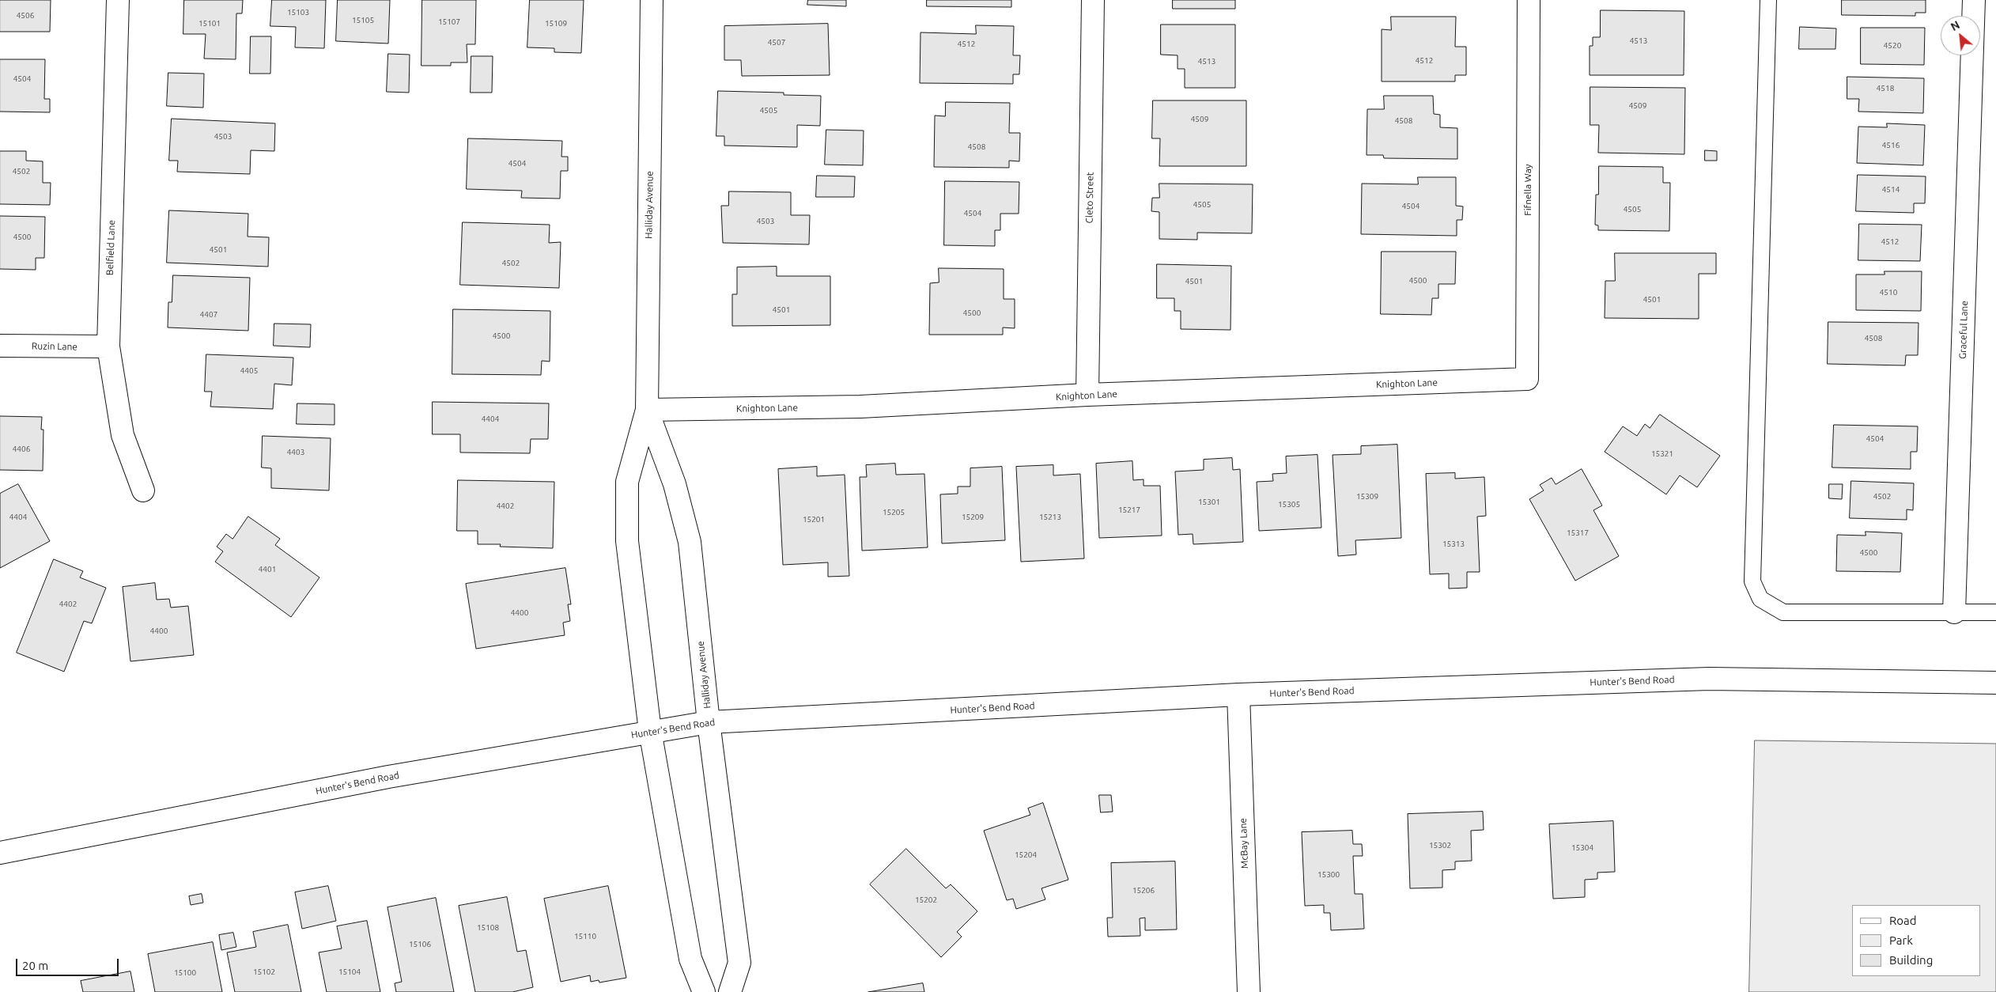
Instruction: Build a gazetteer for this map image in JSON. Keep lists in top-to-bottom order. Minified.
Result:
{"streets":{"street":["Fifnella Way","Cleto Street","Halliday Avenue","Belfield Lane","Graceful Lane","Ruzin Lane","Knighton Lane","Hunter's Bend Road","McBay Lane"]},"crossings":[["Fifnella Way","Knighton Lane"],["Cleto Street","Knighton Lane"],["Halliday Avenue","Knighton Lane"],["Halliday Avenue","Hunter's Bend Road"],["Belfield Lane","Ruzin Lane"],["Hunter's Bend Road","McBay Lane"]],"house_numbers":["15103","4506","15105","15107","15101","15109","4513","4507","4512","4520","4512","4513","4504","4518","4509","4505","4509","4508","4503","4516","4508","4504","4502","4514","4505","4504","4505","4504","4503","4500","4512","4501","4502","4500","4501","4510","4501","4501","4500","4407","4500","4508","4405","4404","4504","4406","4403","15321","15309","4502","15301","15305","4402","15217","15205","4404","15209","15213","15201","15317","15313","4500","4401","4402","4400","4400","15302","15304","15204","15300","15206","15202","15108","15110","15106","15102","15104","15100"],"legend":["Road","Park","Building"],"scale_bar":"20 m","north":"top left"}
